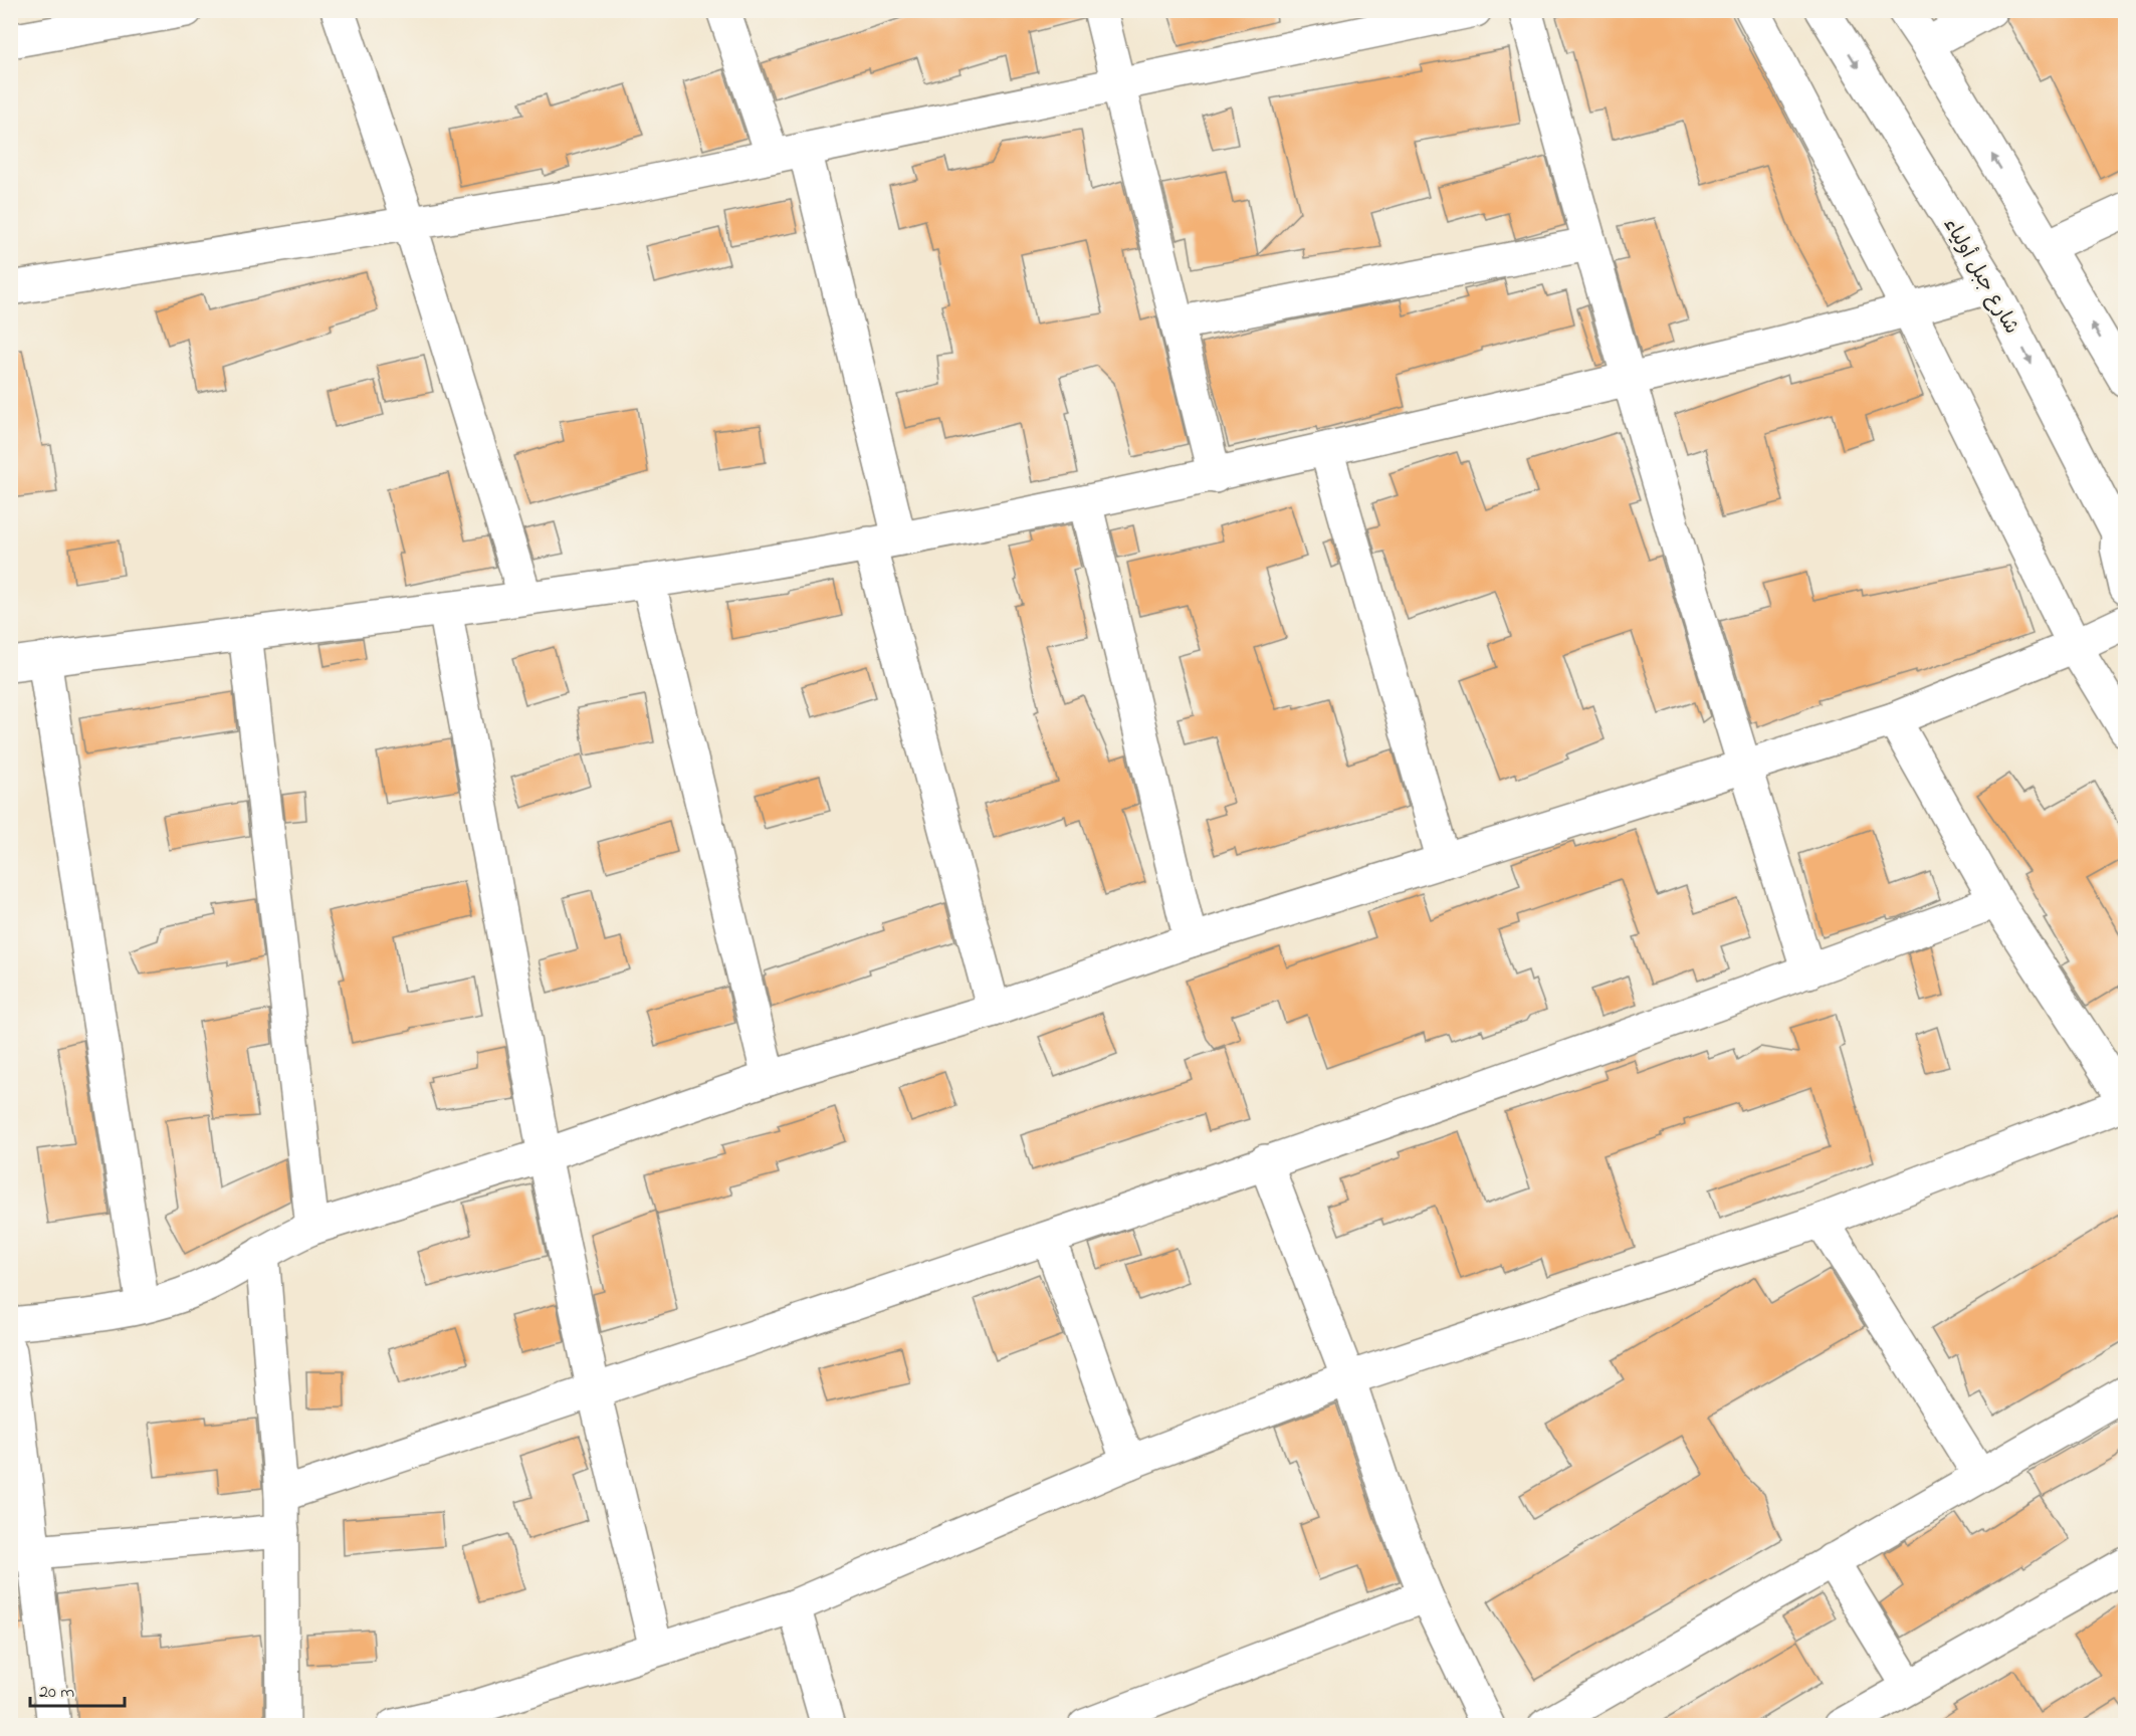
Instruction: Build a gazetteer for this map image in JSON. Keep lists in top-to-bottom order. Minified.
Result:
{"streets":{"street":["شارع جبل أولياء"]},"scale_bar":"20 m"}
